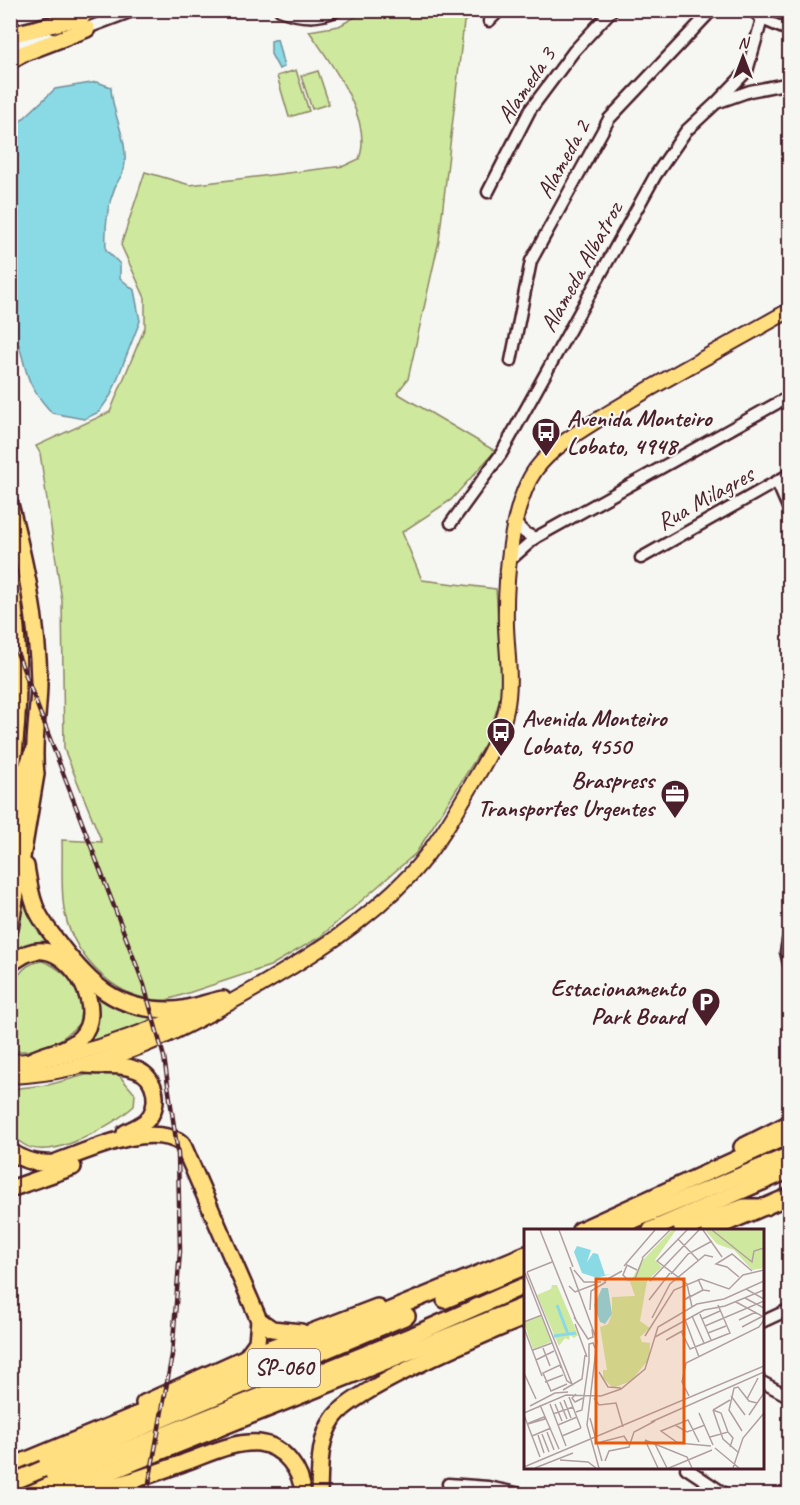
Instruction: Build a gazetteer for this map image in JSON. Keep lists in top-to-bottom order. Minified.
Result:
{"streets":{"highway":["SP-060"],"street":["Alameda 3","Alameda 2","Alameda Albatroz","Rua Milagres"]},"places":{"bus stop":["Avenida Monteiro Lobato, 4948","Avenida Monteiro Lobato, 4550"],"office":["Braspress Transportes Urgentes"],"parking":["Estacionamento Park Board"]},"north":"top"}
